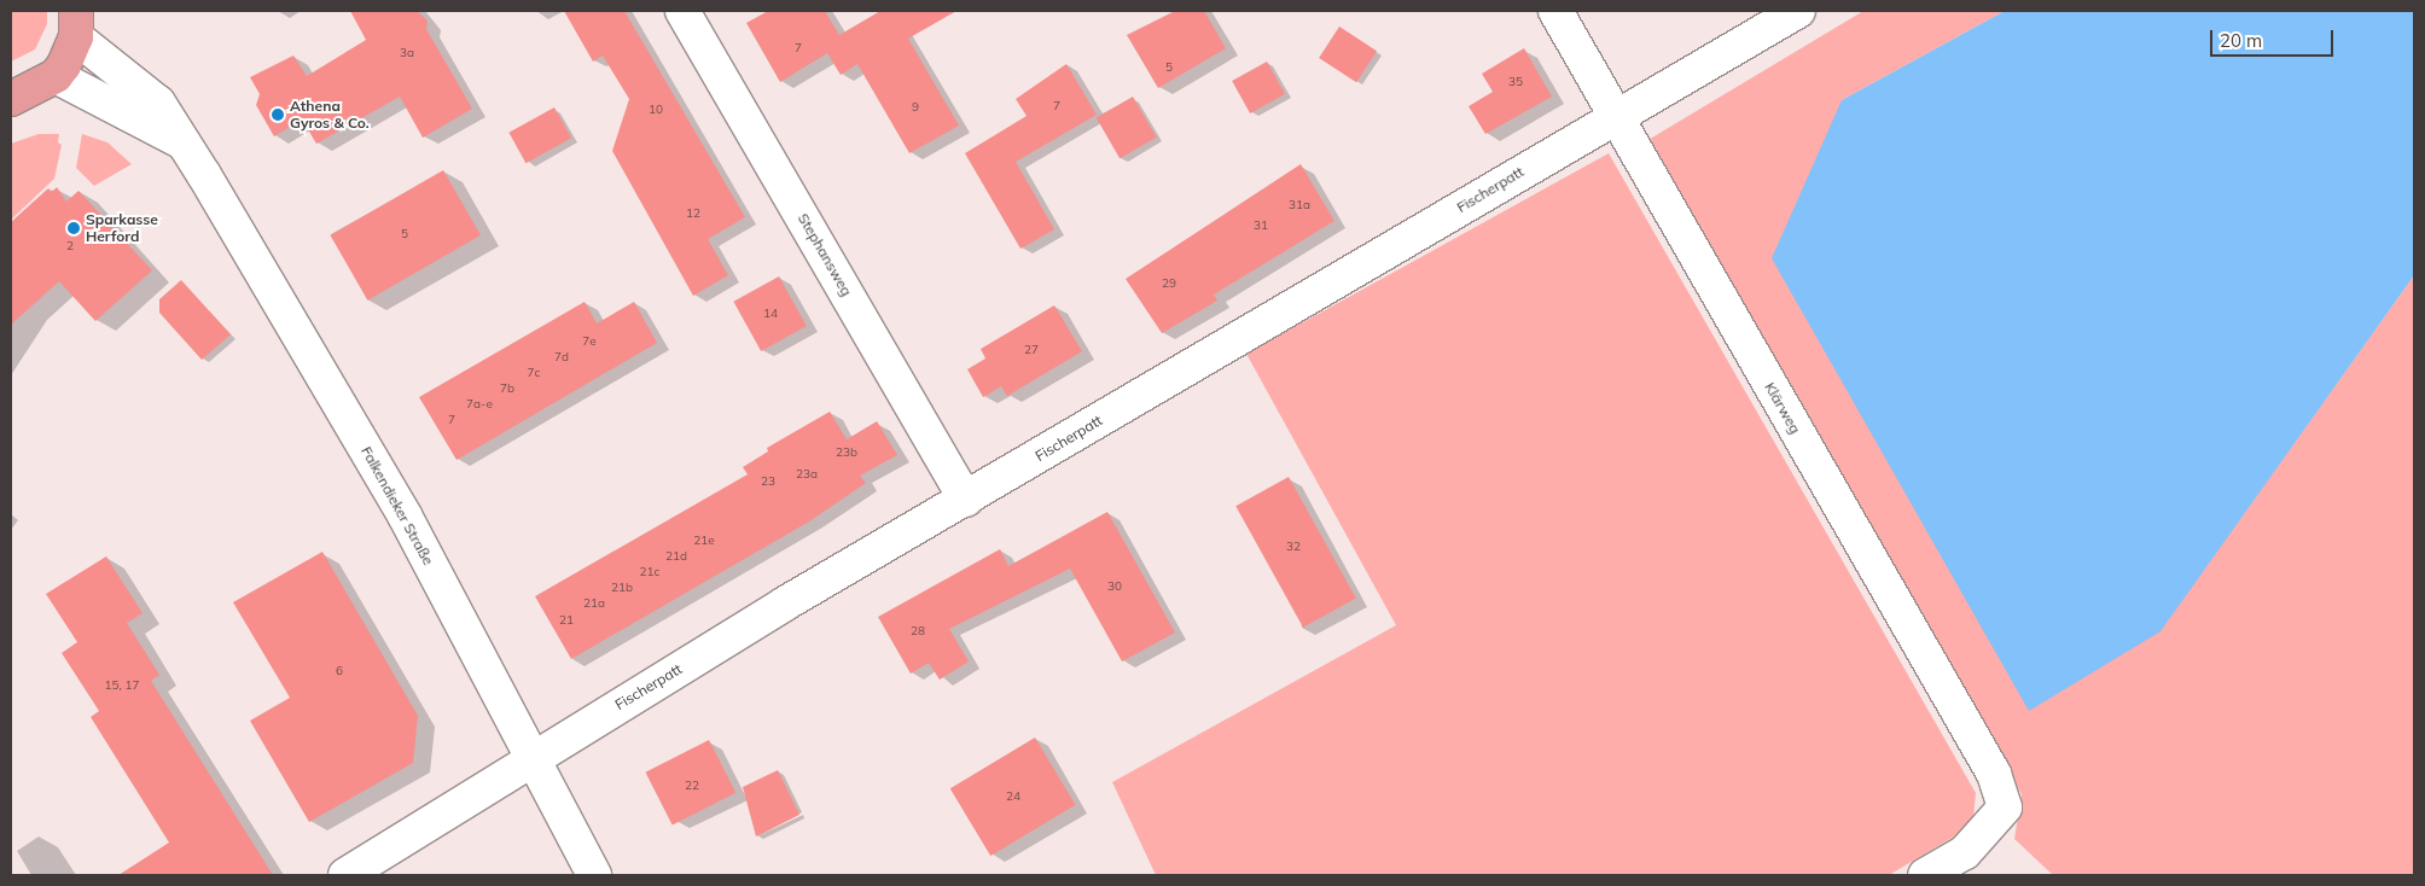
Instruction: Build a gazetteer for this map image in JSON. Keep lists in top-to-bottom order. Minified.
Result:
{"streets":{"street":["Fischerpatt","Stephansweg","Klärweg","Falkendieker Straße"]},"crossings":[["Fischerpatt","Stephansweg"],["Fischerpatt","Klärweg"],["Fischerpatt","Falkendieker Straße"]],"places":["Athena Gyros & Co.","Sparkasse Herford"],"house_numbers":["7","3a","5","35","7","9","10","31a","12","31","5","2","29","14","7e","27","7d","7c","7b","7a-e","7","23b","23a","23","21e","32","21d","21c","30","21b","21a","21","28","6","15, 17","22","24"],"scale_bar":"20 m"}
